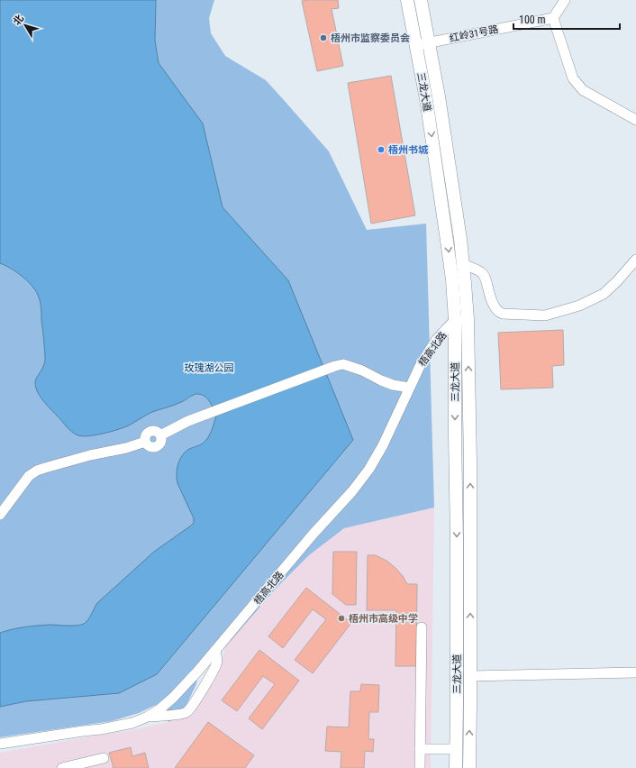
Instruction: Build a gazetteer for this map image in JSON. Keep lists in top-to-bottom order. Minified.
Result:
{"streets":{"main road":["三龙大道"],"street":["红岭31号路","梧高北路"]},"crossings":[["红岭31号路","三龙大道"],["三龙大道","梧高北路"]],"parks":["玫瑰湖公园"],"places":["梧州市监察委员会","梧州书城","梧州市高级中学"],"scale_bar":"100 m","north":"top left"}
